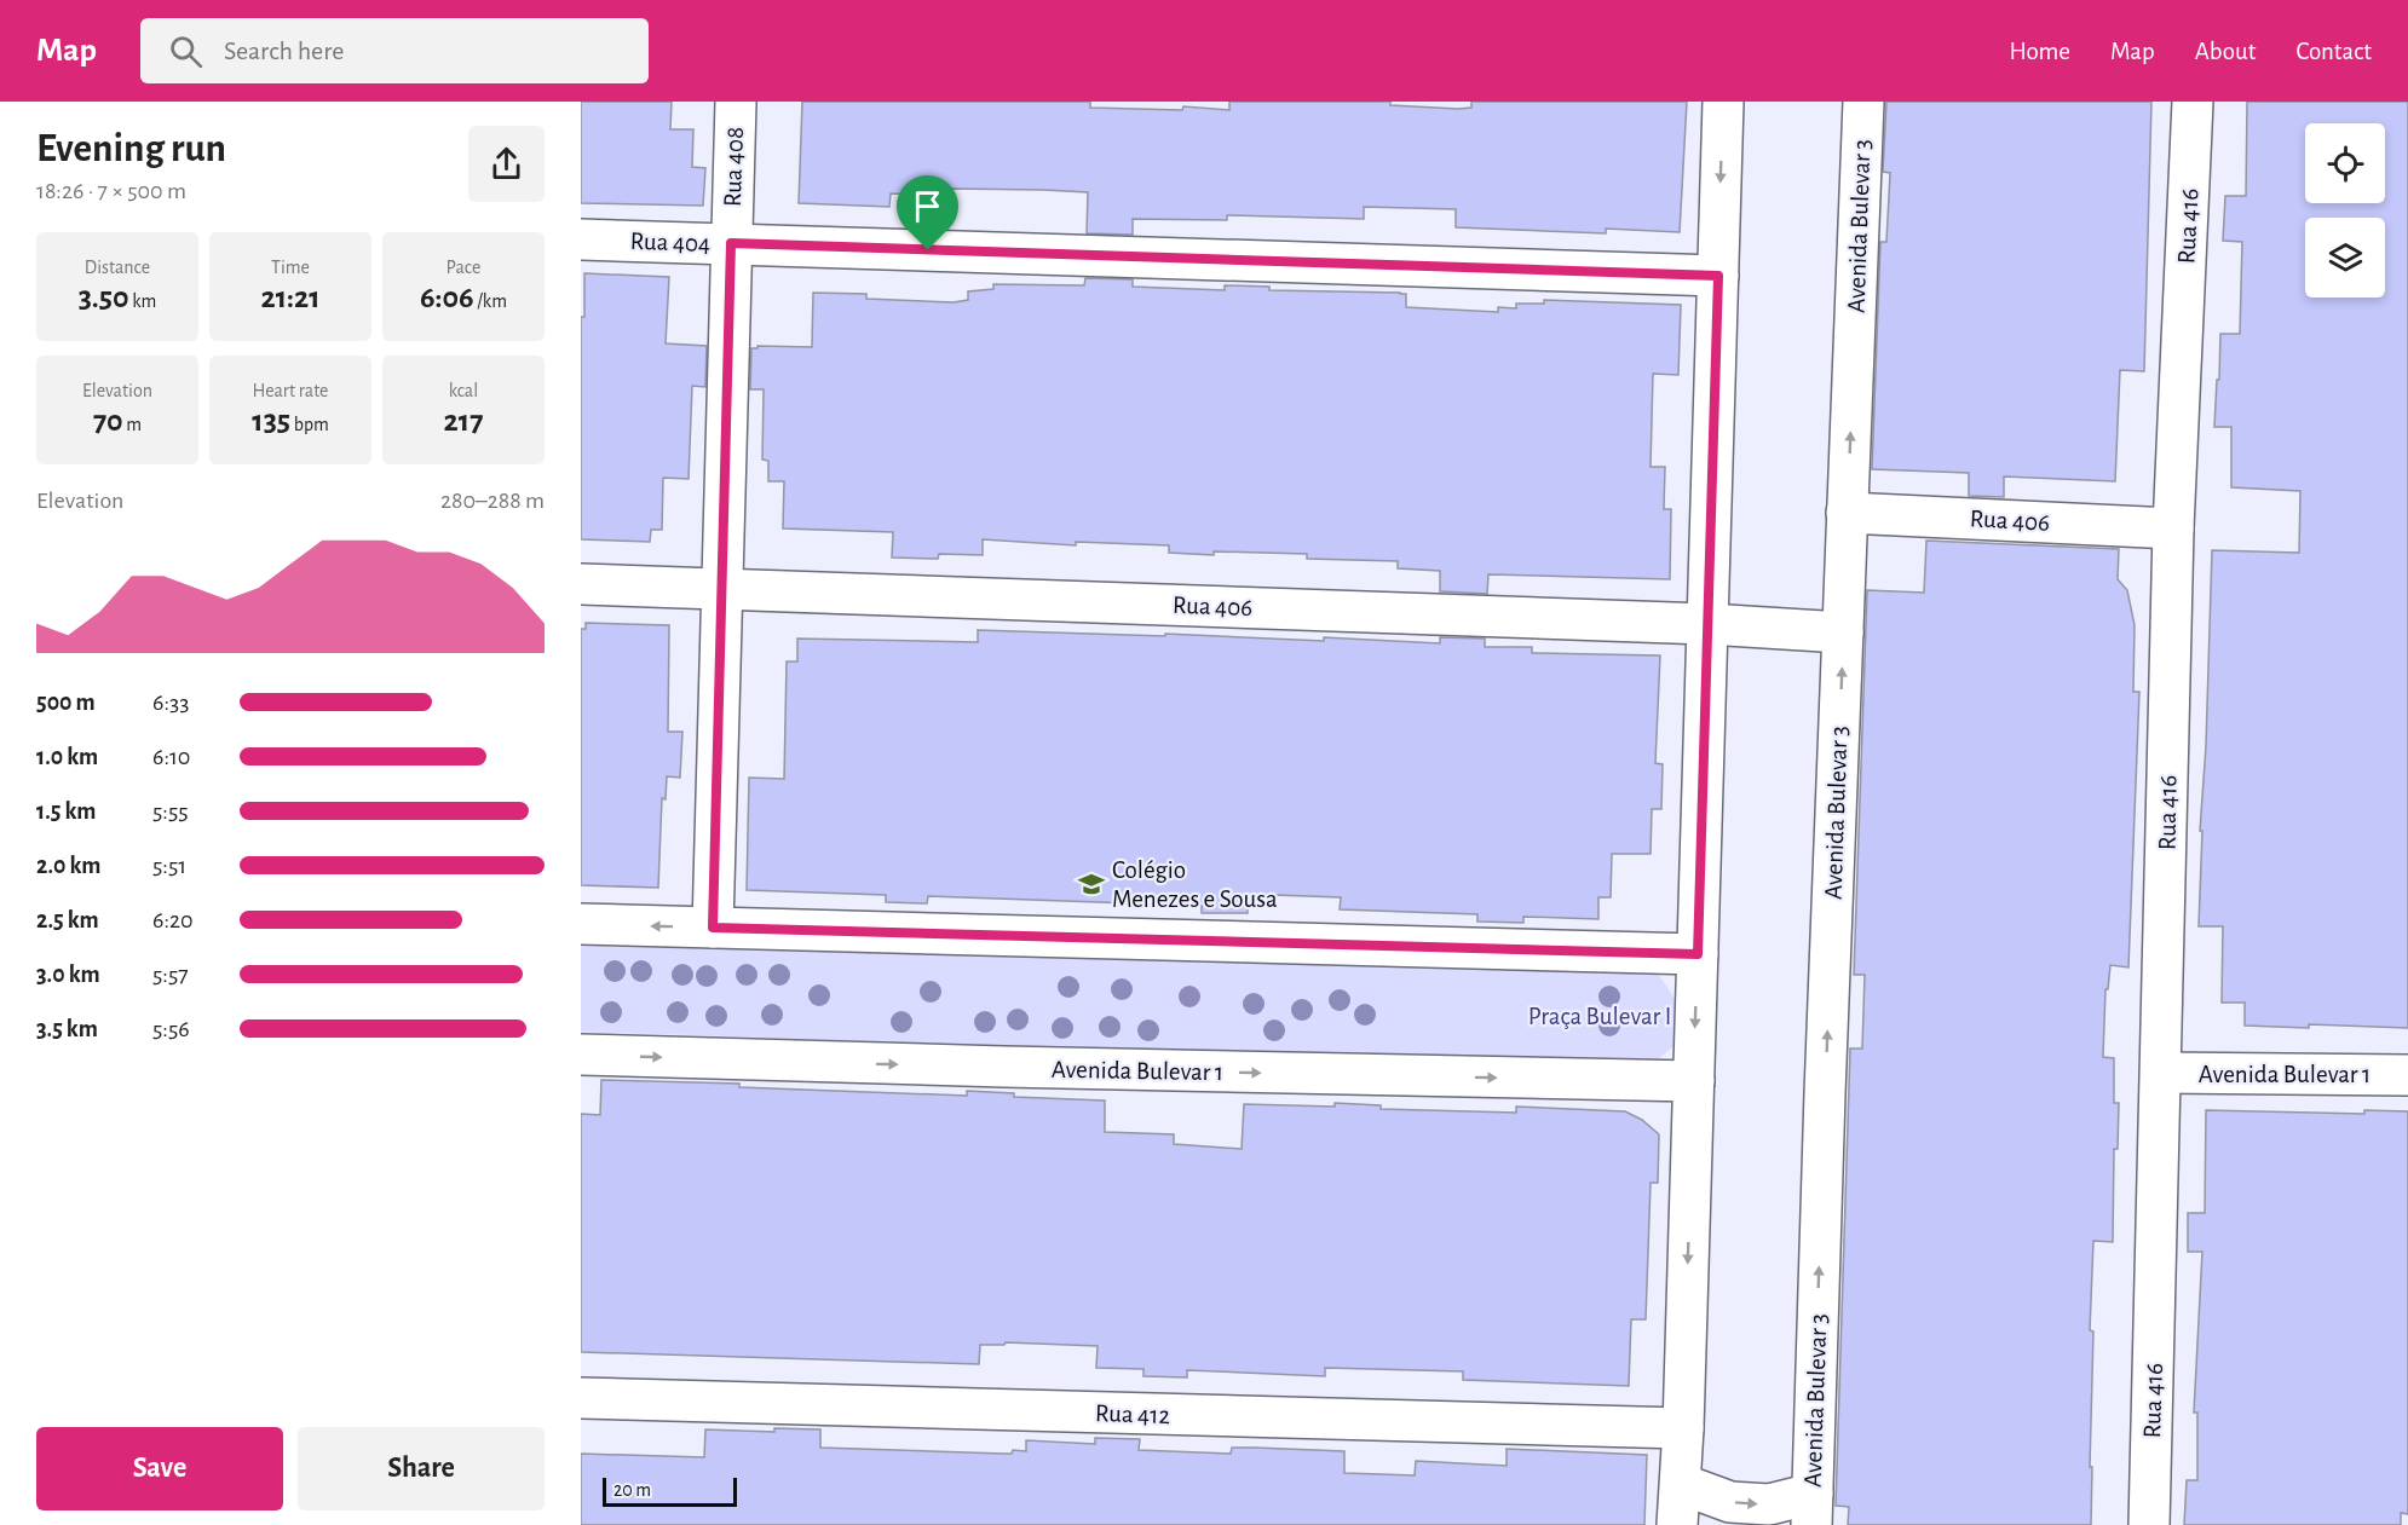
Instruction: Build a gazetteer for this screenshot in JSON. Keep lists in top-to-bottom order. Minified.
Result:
{"streets":{"street":["Rua 408","Avenida Bulevar 3","Rua 416","Rua 404","Rua 406","Avenida Bulevar 1","Rua 412"]},"crossings":[["Rua 408","Rua 404"],["Rua 408","Rua 406"],["Avenida Bulevar 3","Rua 406"],["Rua 416","Rua 406"],["Rua 416","Avenida Bulevar 1"]],"parks":["Praça Bulevar I"],"places":{"school or university":["Colégio Menezes e Sousa"]},"scale_bar":"20 m","page":{"header":"Map","search":"Search here","nav":["Home","Map","About","Contact"],"heading":["Evening run","18:26 · 7 × 500 m"],"stats":[["Distance","3.50 km"],["Time","21:21"],["Pace","6:06 /km"],["Elevation","70 m"],["Heart rate","135 bpm"],["kcal","217"]],"chart":["Elevation","280–288 m"],"list":[{"name":"500 m","note":"6:33"},{"name":"1.0 km","note":"6:10"},{"name":"1.5 km","note":"5:55"},{"name":"2.0 km","note":"5:51"},{"name":"2.5 km","note":"6:20"},{"name":"3.0 km","note":"5:57"},{"name":"3.5 km","note":"5:56"}],"buttons":["Save","Share"],"scale":"20 m"}}
